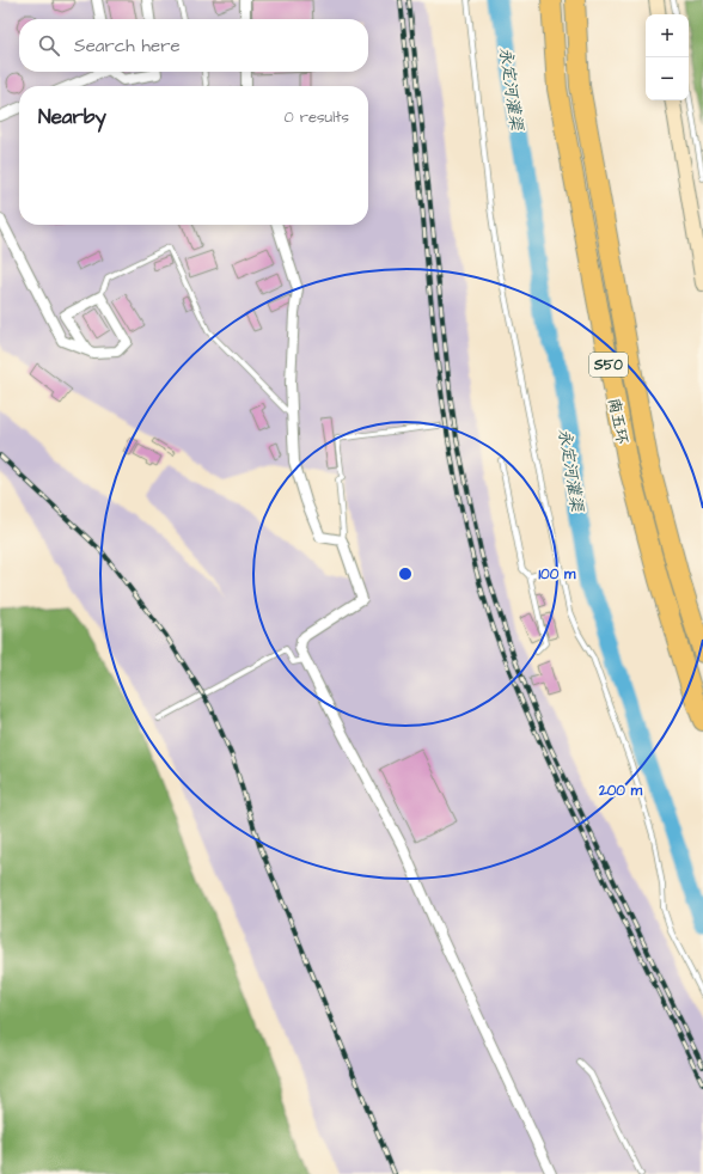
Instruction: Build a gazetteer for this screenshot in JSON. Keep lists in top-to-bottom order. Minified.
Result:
{"streets":{"highway":["S50","南五环"]},"water":["永定河灌渠"],"page":{"map_buttons":["+","−"],"search":"Search here","heading":["Nearby","0 results"]},"rings":["100 m","200 m"]}
